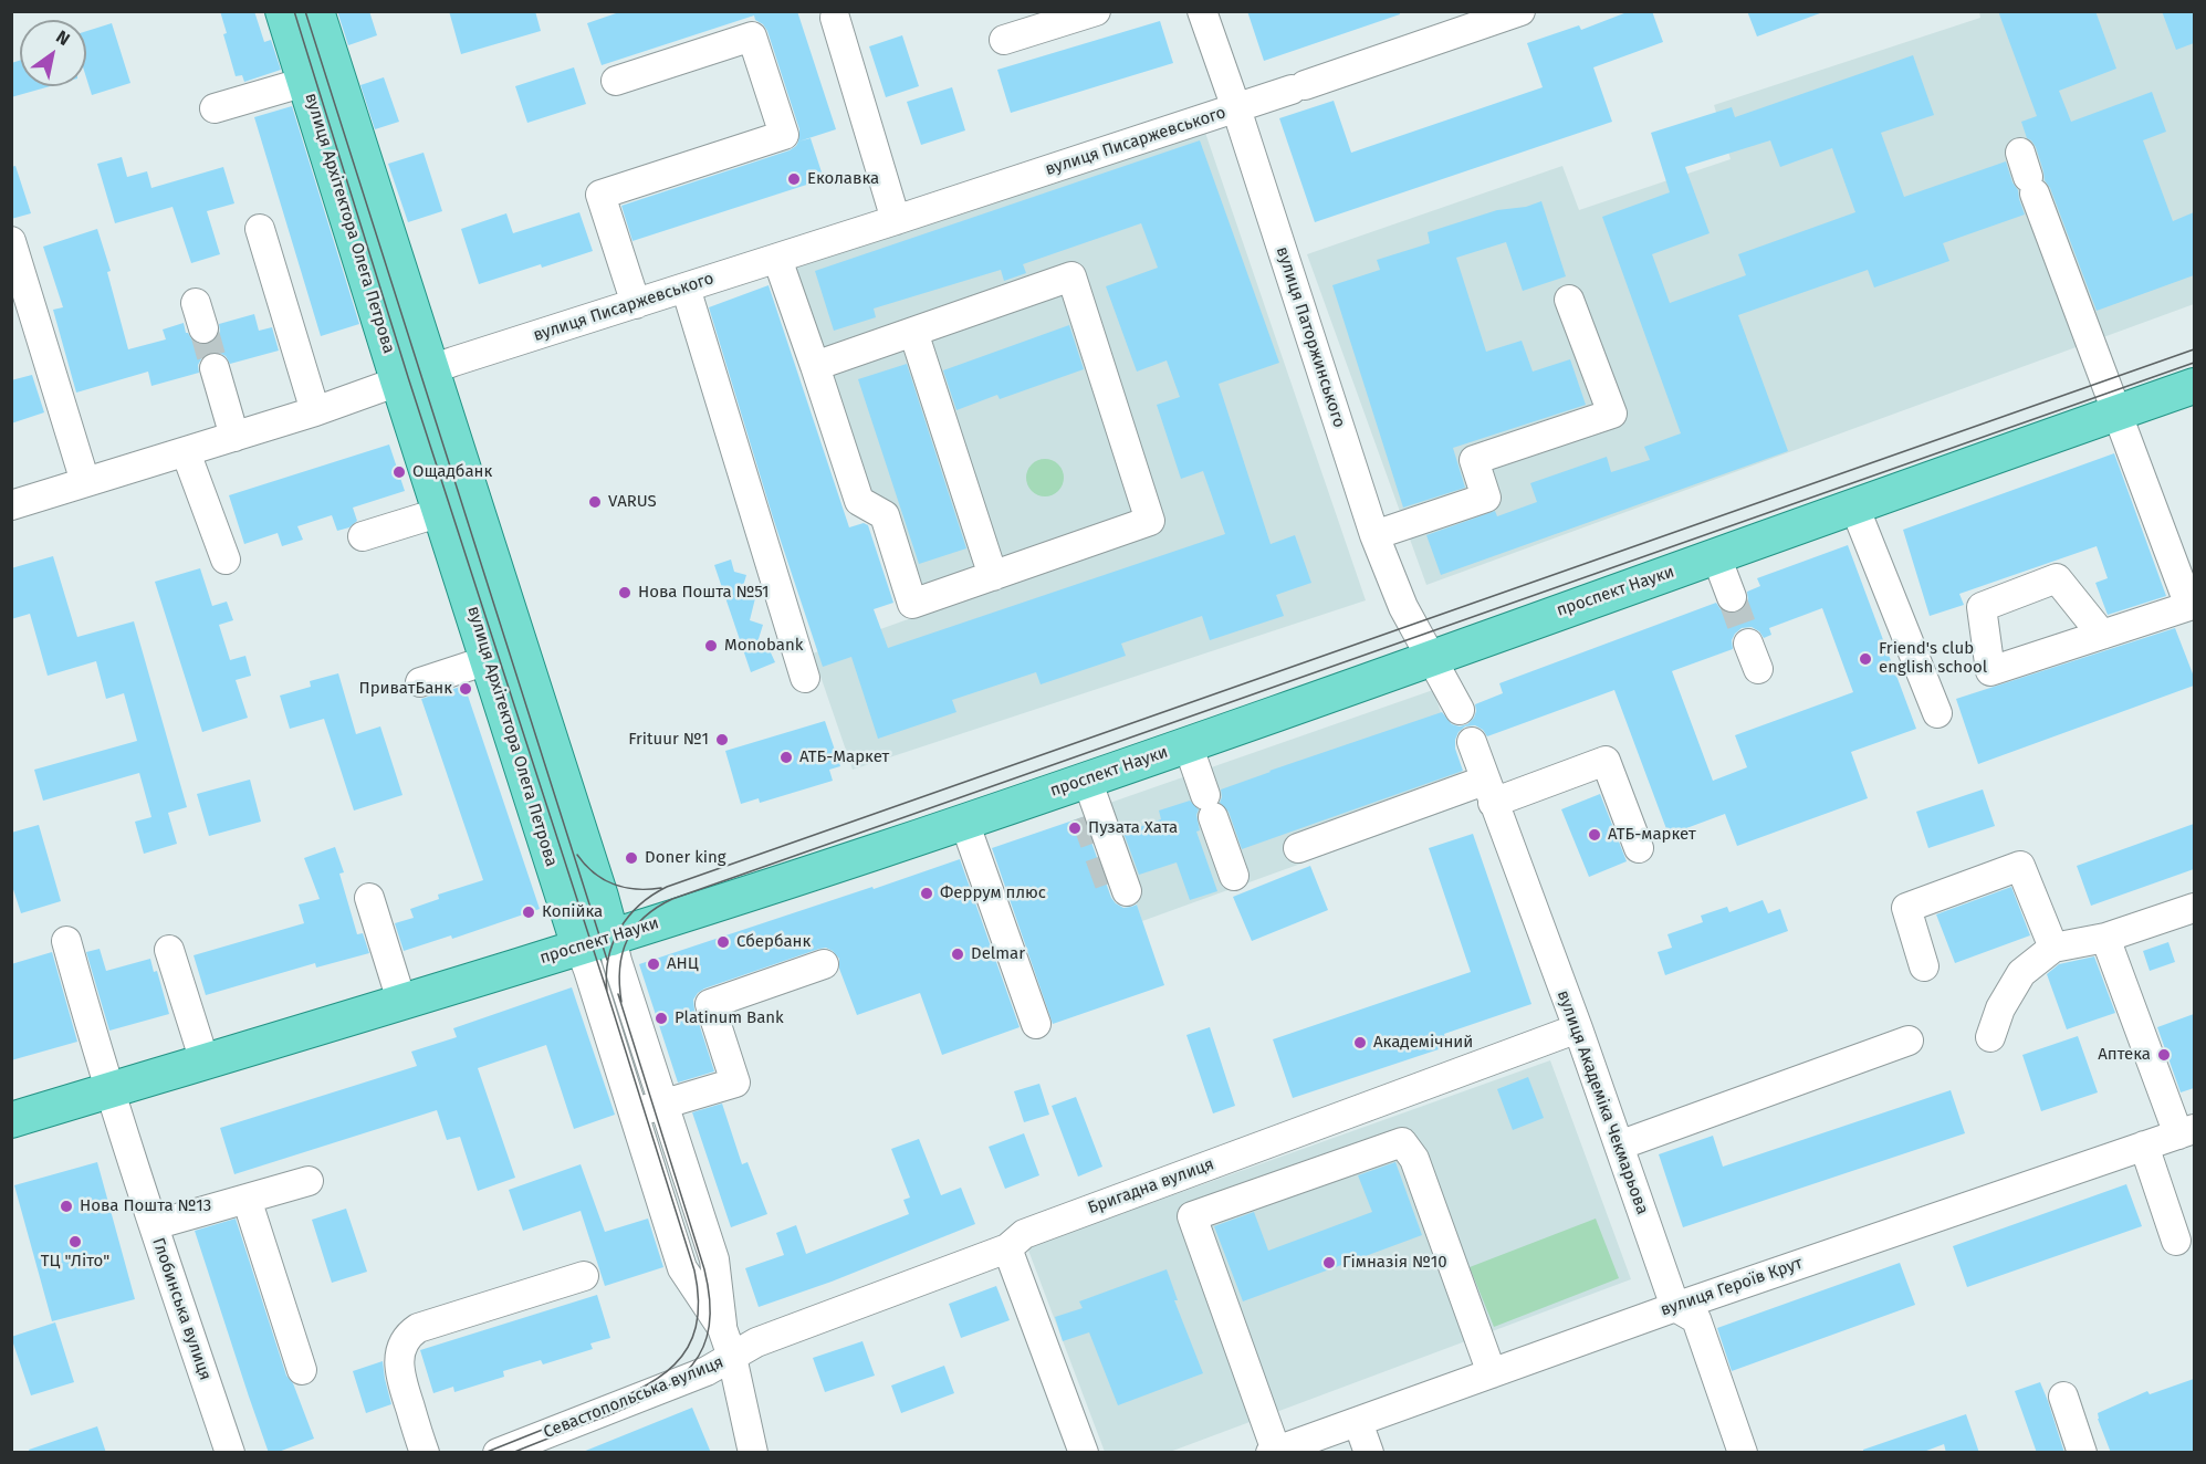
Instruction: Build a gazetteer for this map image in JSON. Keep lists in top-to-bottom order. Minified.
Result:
{"streets":{"main road":["вулиця Архітектора Олега Петрова","проспект Науки"],"street":["вулиця Писаржевського","вулиця Паторжинського","вулиця Академіка Чекмарьова","Бригадна вулиця","вулиця Героїв Крут","Глобинська вулиця","Севастопольська вулиця"]},"crossings":[["вулиця Писаржевського","вулиця Архітектора Олега Петрова"],["вулиця Писаржевського","вулиця Паторжинського"],["вулиця Архітектора Олега Петрова","проспект Науки"],["вулиця Архітектора Олега Петрова","Бригадна вулиця"],["вулиця Архітектора Олега Петрова","Севастопольська вулиця"],["вулиця Паторжинського","проспект Науки"],["проспект Науки","Глобинська вулиця"],["вулиця Академіка Чекмарьова","Бригадна вулиця"],["вулиця Академіка Чекмарьова","вулиця Героїв Крут"],["Бригадна вулиця","Севастопольська вулиця"]],"places":["Еколавка","Ощадбанк","VARUS","Нова Пошта №51","Monobank","Friend's club english school","ПриватБанк","Frituur №1","АТБ-Маркет","Пузата Хата","АТБ-маркет","Doner king","Феррум плюс","Копійка","Сбербанк","Delmar","АНЦ","Platinum Bank","Академічний","Аптека","Нова Пошта №13","ТЦ \"Літо\"","Гімназія №10"],"north":"top right"}
